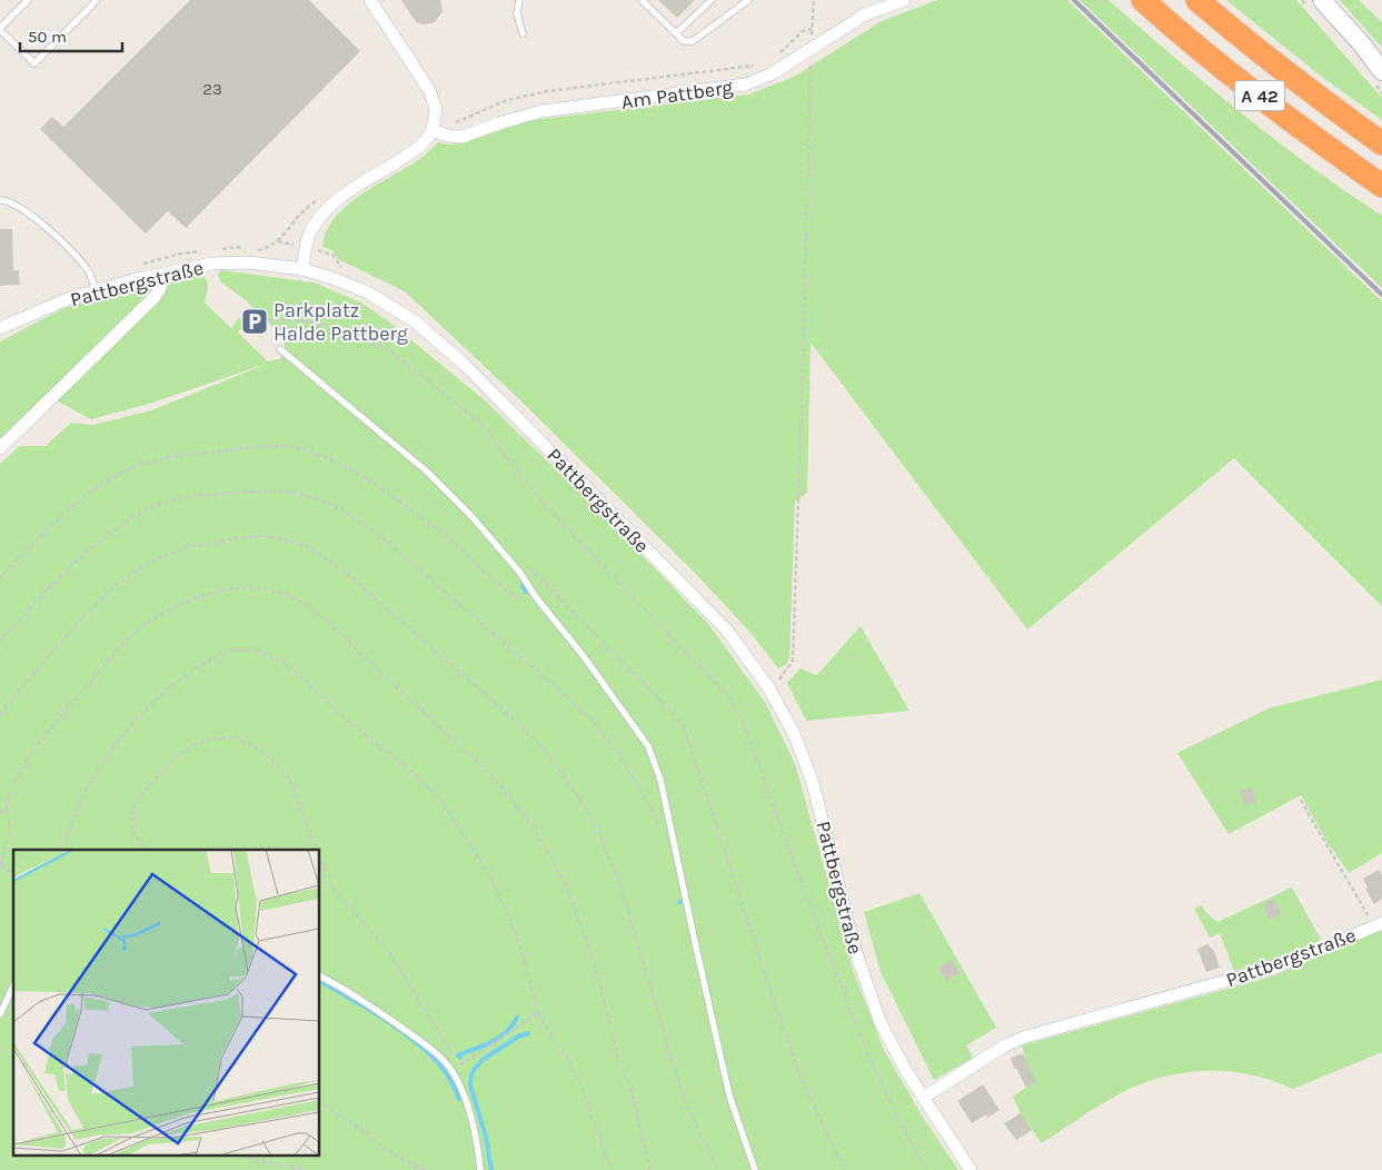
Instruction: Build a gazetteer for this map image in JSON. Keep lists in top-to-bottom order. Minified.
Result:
{"streets":{"highway":["A 42"],"street":["Am Pattberg","Pattbergstraße"]},"places":{"parking":["Parkplatz Halde Pattberg"]},"house_numbers":["23"],"scale_bar":"50 m"}
